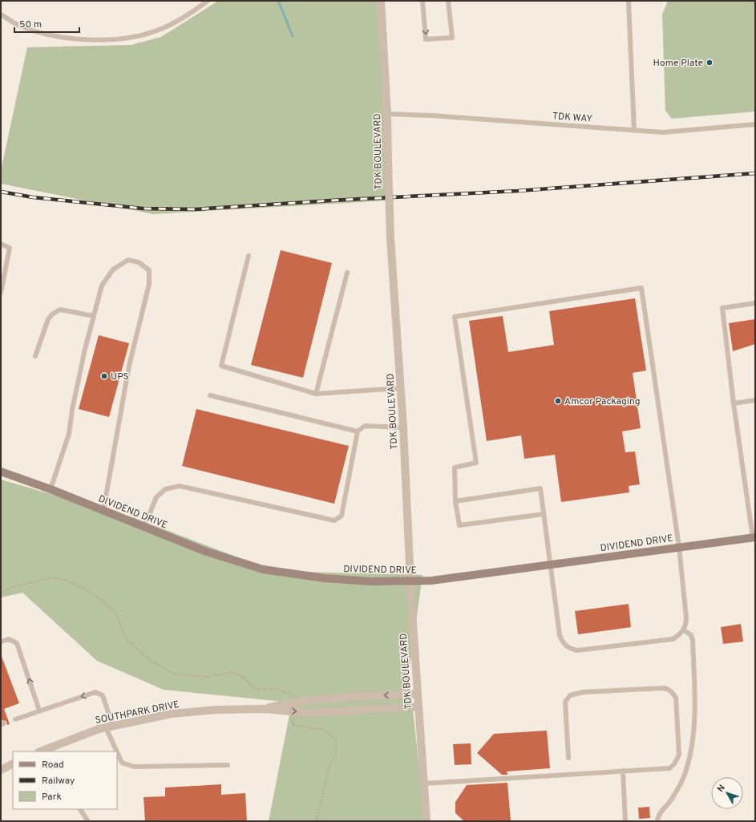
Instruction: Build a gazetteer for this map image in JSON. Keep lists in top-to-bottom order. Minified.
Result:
{"streets":{"street":["TDK BOULEVARD","DIVIDEND DRIVE","SOUTHPARK DRIVE"],"lane":["TDK WAY"]},"crossings":[["TDK WAY","TDK BOULEVARD"],["TDK BOULEVARD","DIVIDEND DRIVE"],["TDK BOULEVARD","SOUTHPARK DRIVE"]],"places":["Home Plate","UPS","Amcor Packaging"],"legend":["Road","Railway","Park"],"scale_bar":"50 m","north":"top left"}
